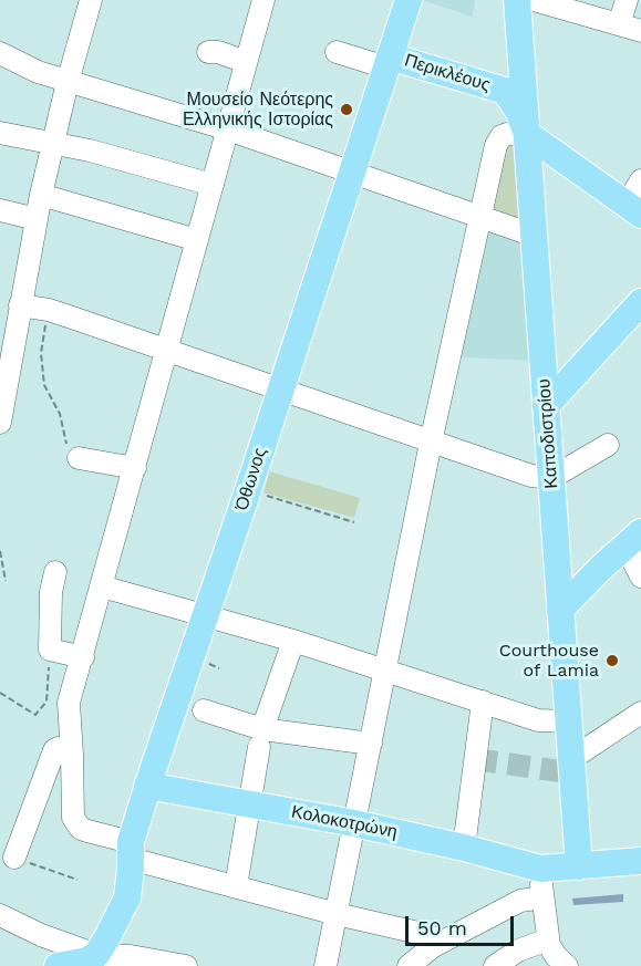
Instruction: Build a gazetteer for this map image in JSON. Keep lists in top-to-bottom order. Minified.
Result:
{"streets":{"main road":["Περικλέους","Καποδιστρίου","Όθωνος","Κολοκοτρώνη"]},"crossings":[["Περικλέους","Όθωνος"],["Καποδιστρίου","Κολοκοτρώνη"],["Όθωνος","Κολοκοτρώνη"]],"places":["Μουσείο Νεότερης Ελληνικής Ιστορίας","Courthouse of Lamia"],"scale_bar":"50 m"}
